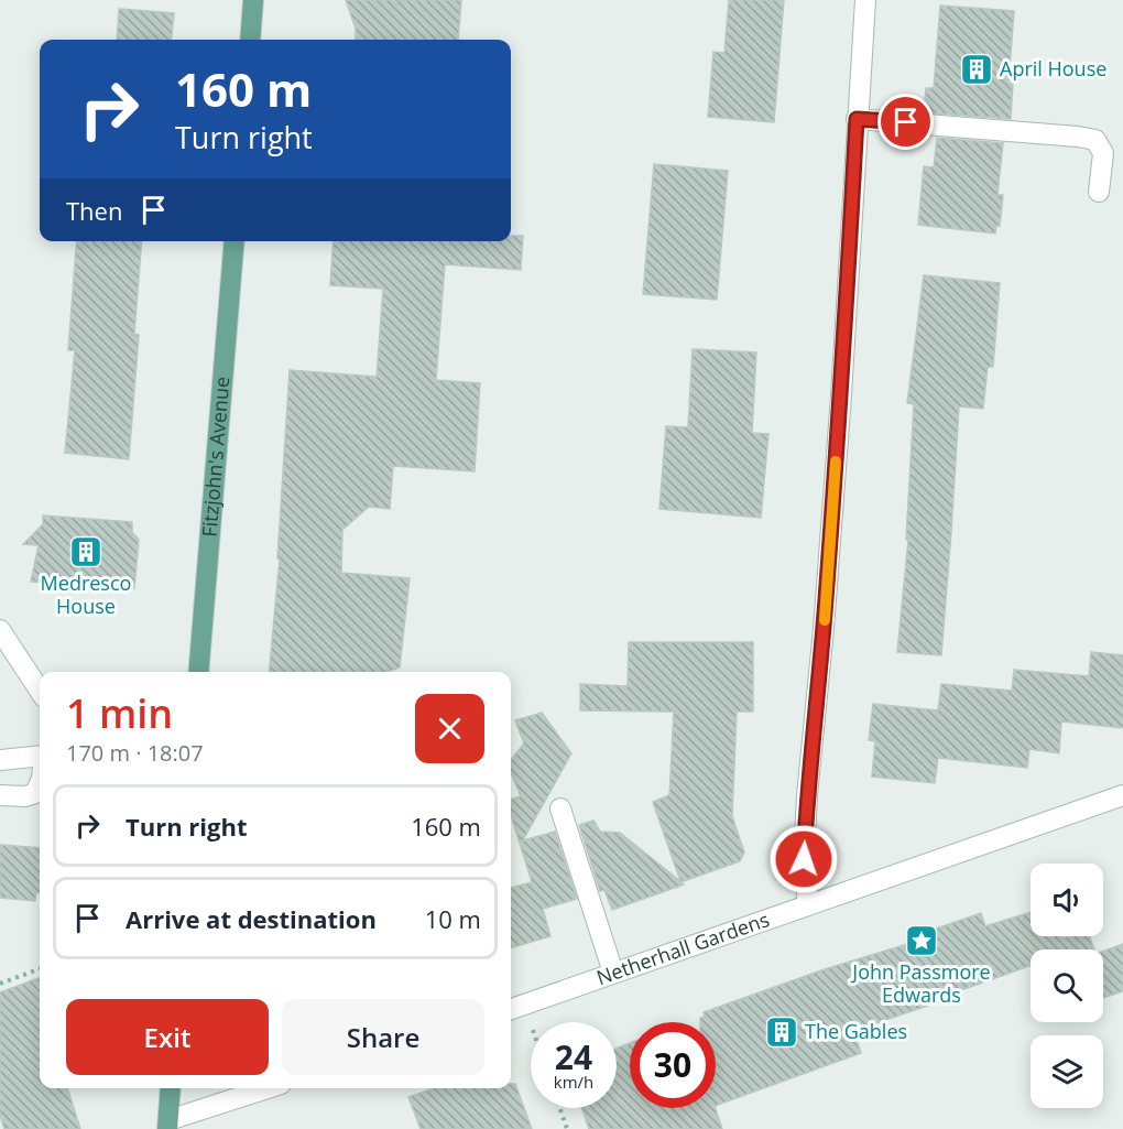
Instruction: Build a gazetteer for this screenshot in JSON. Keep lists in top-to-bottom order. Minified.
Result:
{"streets":{"main road":["Fitzjohn's Avenue"],"street":["Netherhall Gardens"]},"places":{"building":["April House","Medresco House","The Gables"],"place":["John Passmore Edwards"]},"page":{"turn":["160 m","Turn right"],"then":"Then","heading":["1 min","170 m · 18:07"],"list":[{"name":"Turn right","value":"160 m"},{"name":"Arrive at destination","value":"10 m"}],"buttons":["Exit","Share"],"speed":"24 km/h","limit":"30"}}
